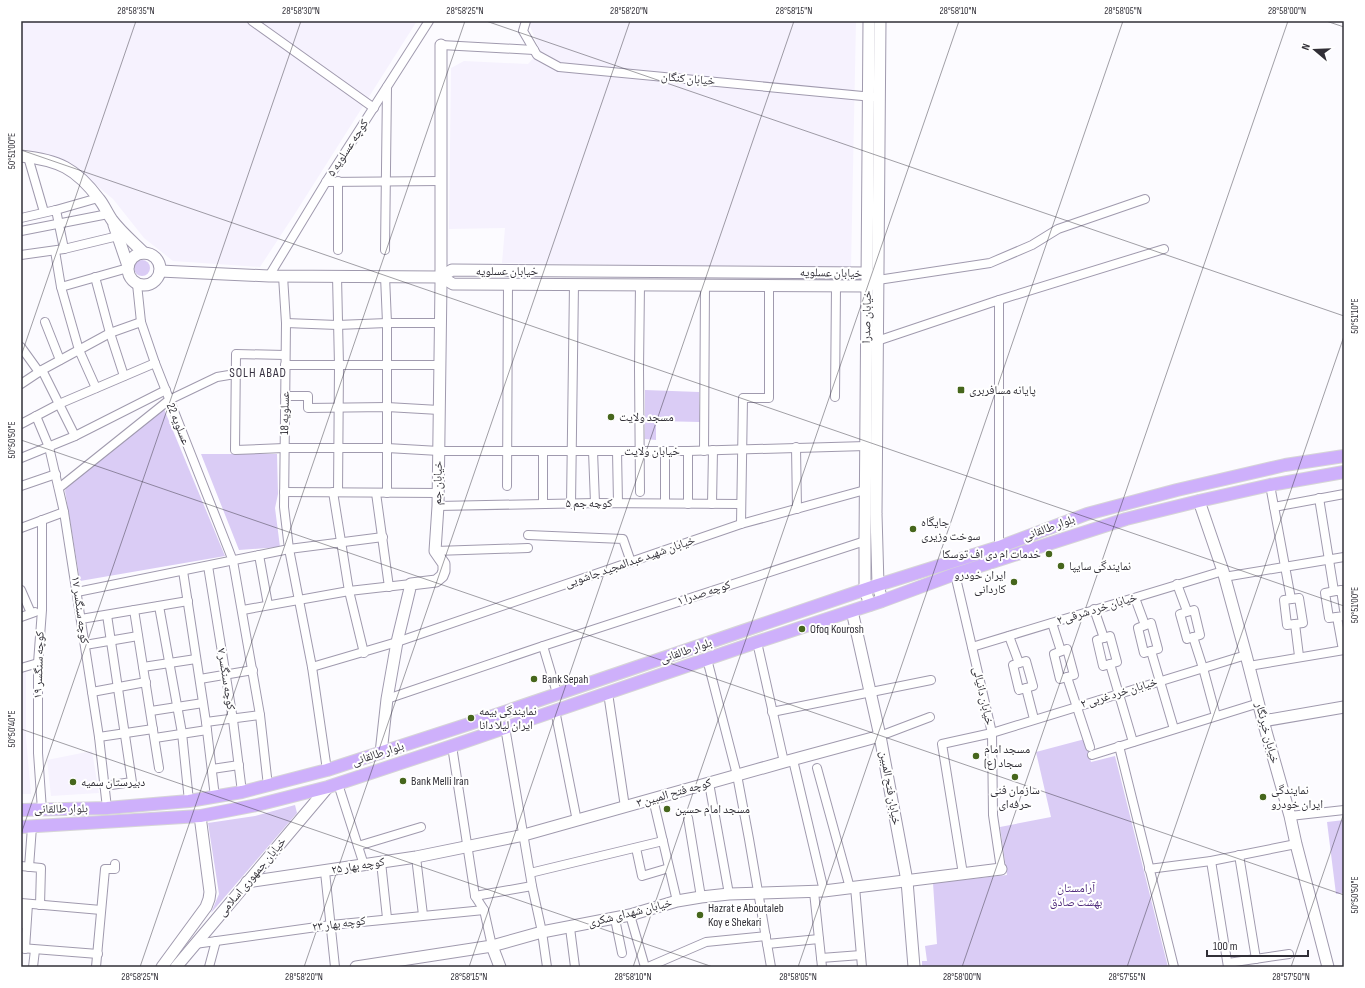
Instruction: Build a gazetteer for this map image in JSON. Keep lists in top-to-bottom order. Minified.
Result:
{"streets":{"main road":["بلوار طالقانی"],"street":["خیابان کنگان","کوچه عسلویه ۵","خیابان عسلویه","خیابان صدرا","عسلویه 18","عسلویه 22","خیابان ولایت","خیابان جم","کوچه جم ۵","خیابان شهید عبدالمجید جاشویی","کوچه صدرا ۱","خیابان خرد شرقی ۲","کوچه سنگسر ۱۷","کوچه سنگسر ۱۹","کوچه سنگسر ۷","خیابان خرد غربی ۲","خیابان دانیالی","خیابان خبرنگار","خیابان فتح المبین","کوچه فتح المبین ۳","کوچه بهار ۲۵","خیابان جمهوری اسلامی","خیابان شهدای شکری","کوچه بهار ۲۳"]},"crossings":[["خیابان کنگان","خیابان صدرا"],["کوچه عسلویه ۵","خیابان عسلویه"],["خیابان عسلویه","خیابان صدرا"],["خیابان عسلویه","عسلویه 18"],["خیابان عسلویه","عسلویه 22"],["خیابان عسلویه","خیابان جم"],["خیابان صدرا","خیابان ولایت"],["خیابان صدرا","بلوار طالقانی"],["خیابان صدرا","خیابان شهید عبدالمجید جاشویی"],["خیابان صدرا","کوچه صدرا ۱"],["عسلویه 18","خیابان ولایت"],["عسلویه 18","بلوار طالقانی"],["عسلویه 18","خیابان شهید عبدالمجید جاشویی"],["عسلویه 22","بلوار طالقانی"],["خیابان ولایت","خیابان جم"],["خیابان جم","کوچه جم ۵"],["بلوار طالقانی","کوچه سنگسر ۱۷"],["بلوار طالقانی","کوچه سنگسر ۱۹"],["بلوار طالقانی","کوچه سنگسر ۷"],["بلوار طالقانی","خیابان دانیالی"],["بلوار طالقانی","خیابان خبرنگار"],["بلوار طالقانی","خیابان فتح المبین"],["بلوار طالقانی","خیابان جمهوری اسلامی"],["خیابان خرد شرقی ۲","خیابان دانیالی"],["خیابان خرد شرقی ۲","خیابان خبرنگار"],["خیابان خرد غربی ۲","خیابان دانیالی"],["خیابان خرد غربی ۲","خیابان خبرنگار"],["خیابان دانیالی","خیابان فتح المبین"],["خیابان دانیالی","خیابان شهدای شکری"],["خیابان فتح المبین","کوچه فتح المبین ۳"],["خیابان فتح المبین","خیابان شهدای شکری"],["کوچه فتح المبین ۳","کوچه بهار ۲۵"],["کوچه بهار ۲۵","خیابان جمهوری اسلامی"],["خیابان جمهوری اسلامی","کوچه بهار ۲۳"]],"districts":["SOLH ABAD"],"parks":["آرامستان بهشت صادق"],"places":{"transit":["پایانه مسافربری"],"other":["مسجد ولایت","جایگاه سوخت وزیری","خدمات ام دی اف توسکا","نمایندگی سایپا","ایران خودرو کاردانی","Ofoq Kourosh","Bank Sepah","نمایندگی بیمه ایران لیلا دانا","مسجد امام سجاد (ع)","سازمان فنی حرفه‌ای","Bank Melli Iran","دبیرستان سمیه","نمایندگی ایران خودرو","مسجد امام حسین","Hazrat e Aboutaleb Koy e Shekari"]},"scale_bar":"100 m","north":"left","coordinates":["28°58'35\"N","28°58'30\"N","28°58'25\"N","28°58'20\"N","28°58'15\"N","28°58'10\"N","28°58'05\"N","28°58'00\"N","50°51'00\"E","50°51'10\"E","50°50'50\"E","50°50'40\"E","28°57'55\"N","28°57'50\"N"]}
